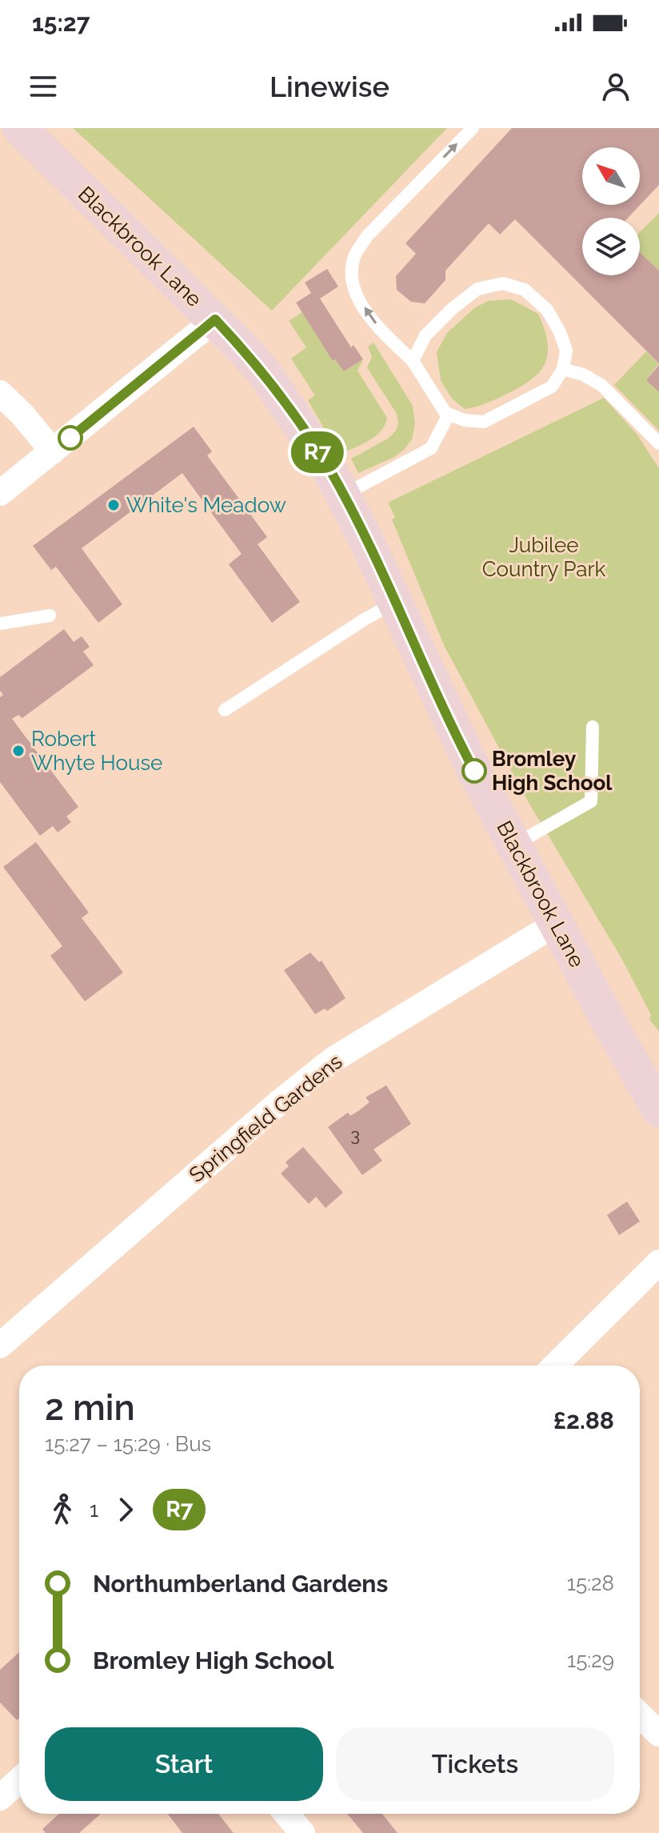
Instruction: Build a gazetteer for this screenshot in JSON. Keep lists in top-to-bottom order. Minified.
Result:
{"streets":{"street":["Blackbrook Lane","Springfield Gardens"]},"crossings":[["Blackbrook Lane","Springfield Gardens"]],"parks":["Jubilee Country Park"],"places":["White's Meadow","Robert Whyte House","Bromley High School"],"lines":["bus line R7"],"house_numbers":["3"],"north":"top left","page":{"status":"15:27","header":"Linewise","on_map":"R7","heading":["2 min","15:27 – 15:29 · Bus","£2.88"],"legs":["1","R7"],"list":[{"name":"Northumberland Gardens","value":"15:28"},{"name":"Bromley High School","value":"15:29"}],"buttons":["Start","Tickets"]}}
